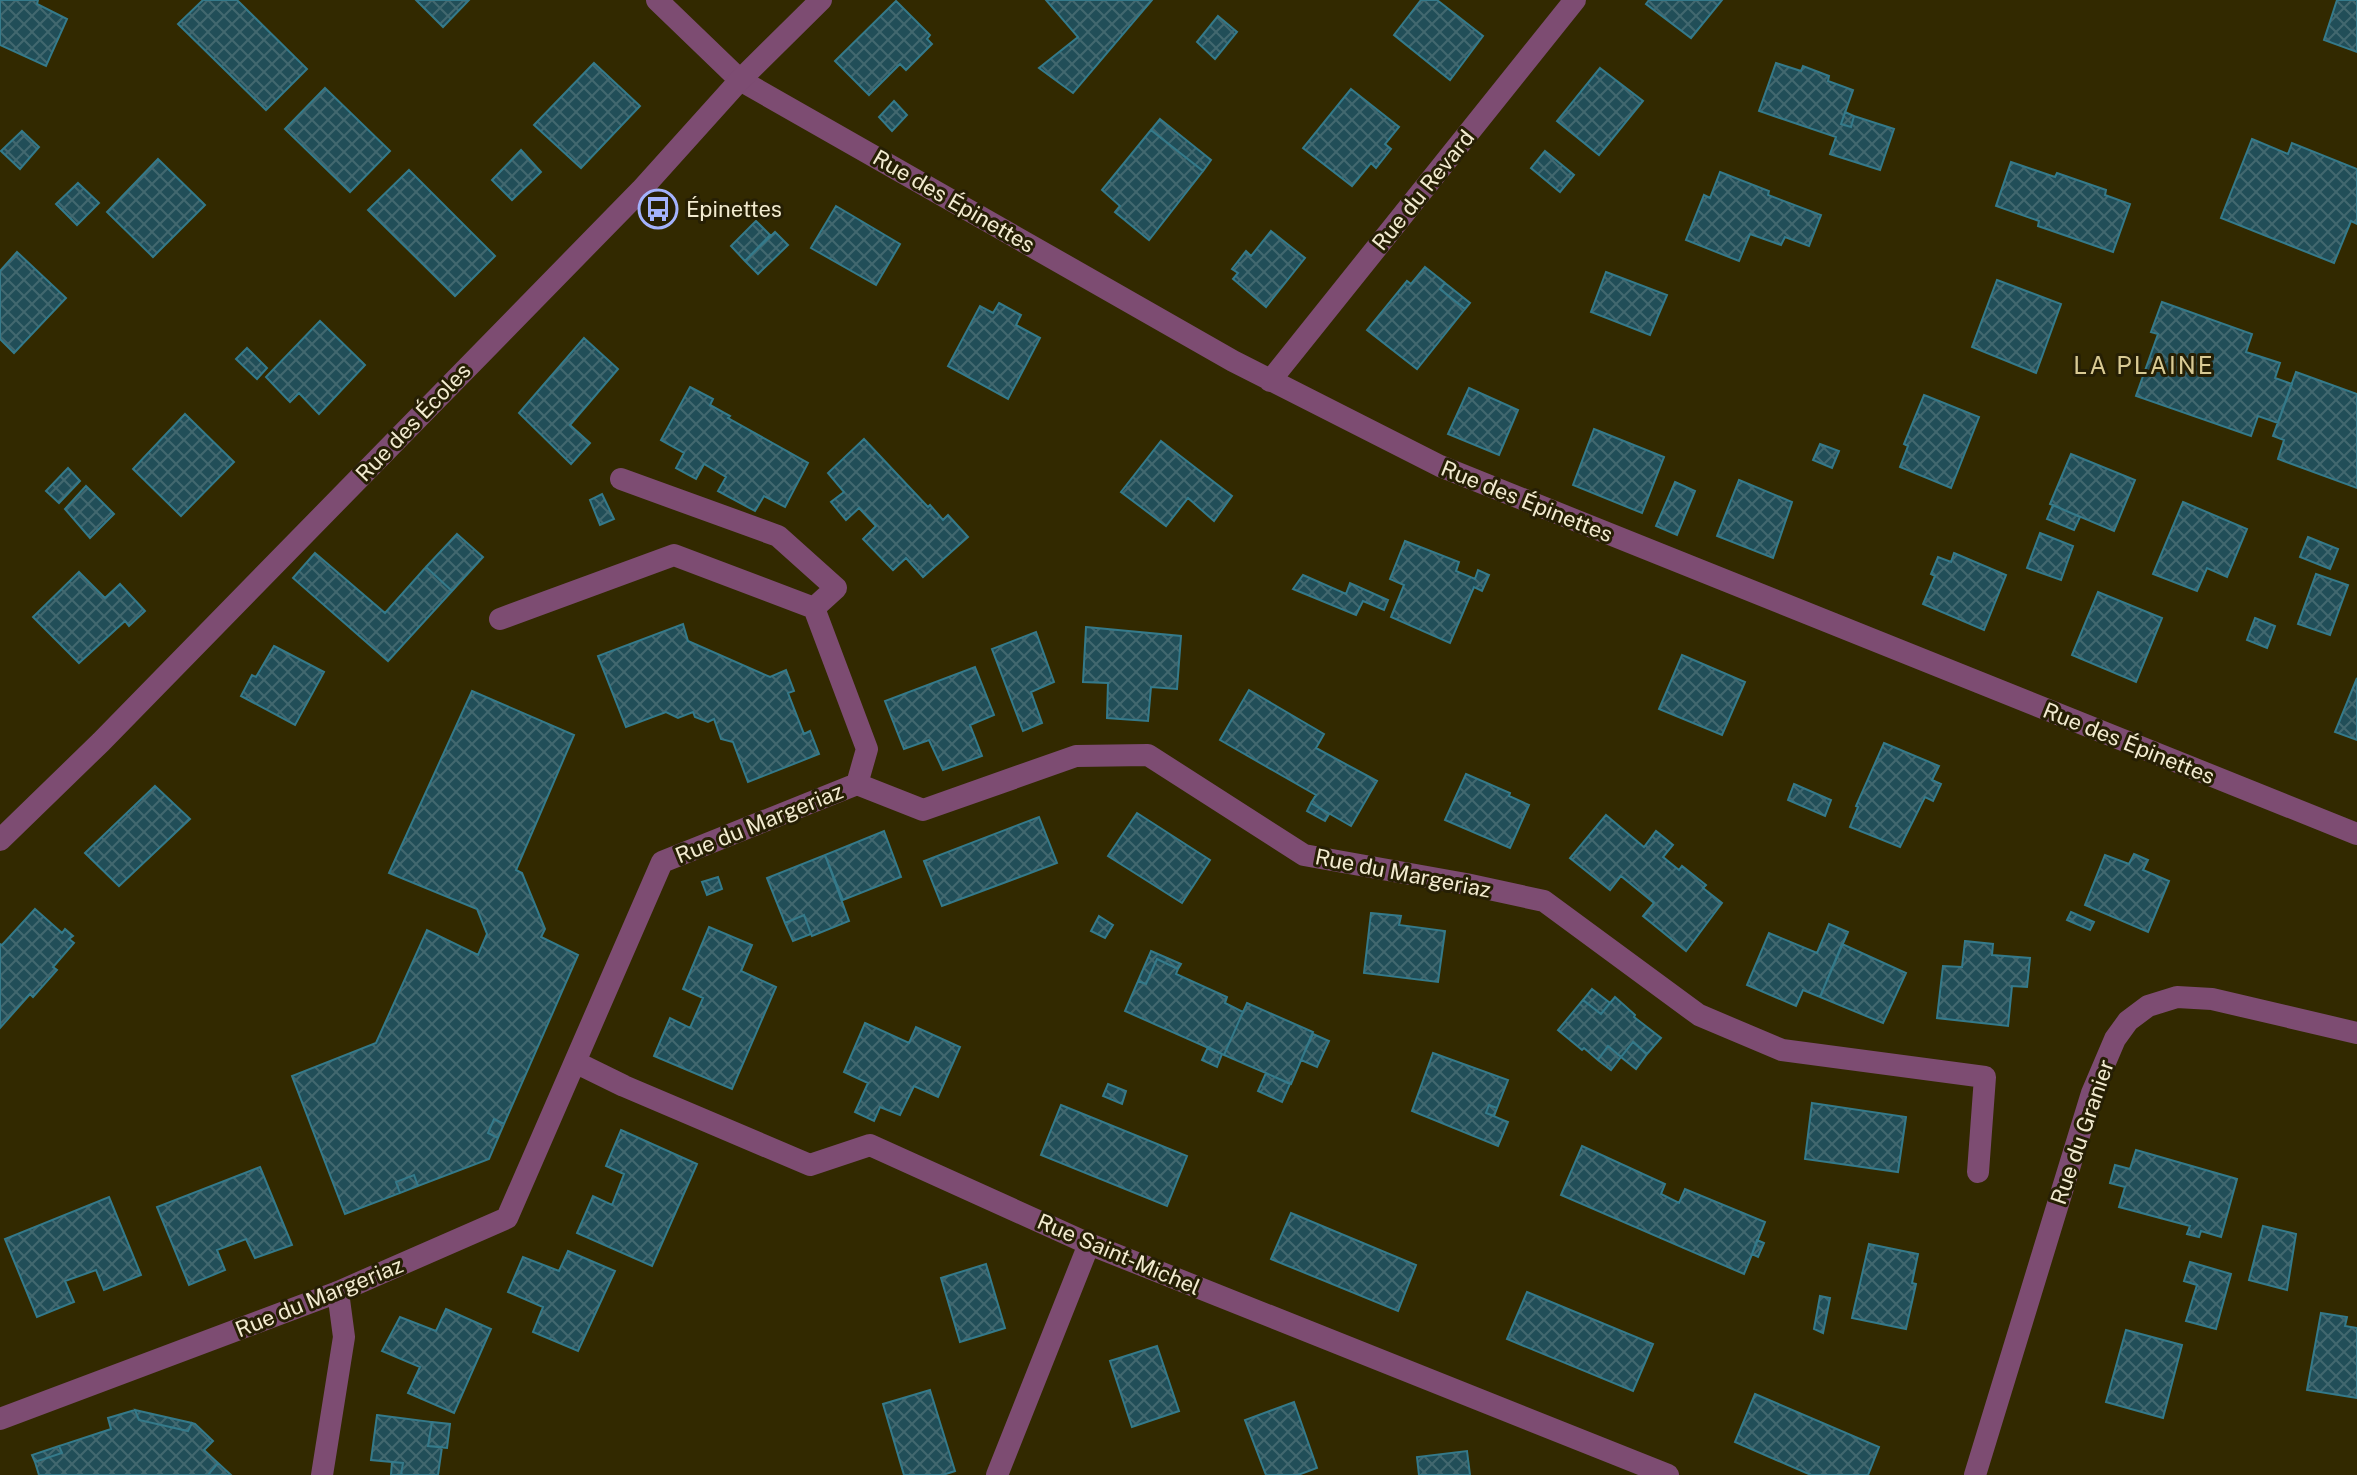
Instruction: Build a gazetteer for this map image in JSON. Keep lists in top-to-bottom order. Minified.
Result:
{"streets":{"street":["Rue du Revard","Rue des Épinettes","Rue des Écoles","Rue du Margeriaz","Rue du Granier","Rue Saint-Michel"]},"crossings":[["Rue du Revard","Rue des Épinettes"],["Rue des Épinettes","Rue des Écoles"],["Rue du Margeriaz","Rue Saint-Michel"]],"districts":["LA PLAINE"],"places":{"bus stop":["Épinettes"]}}
